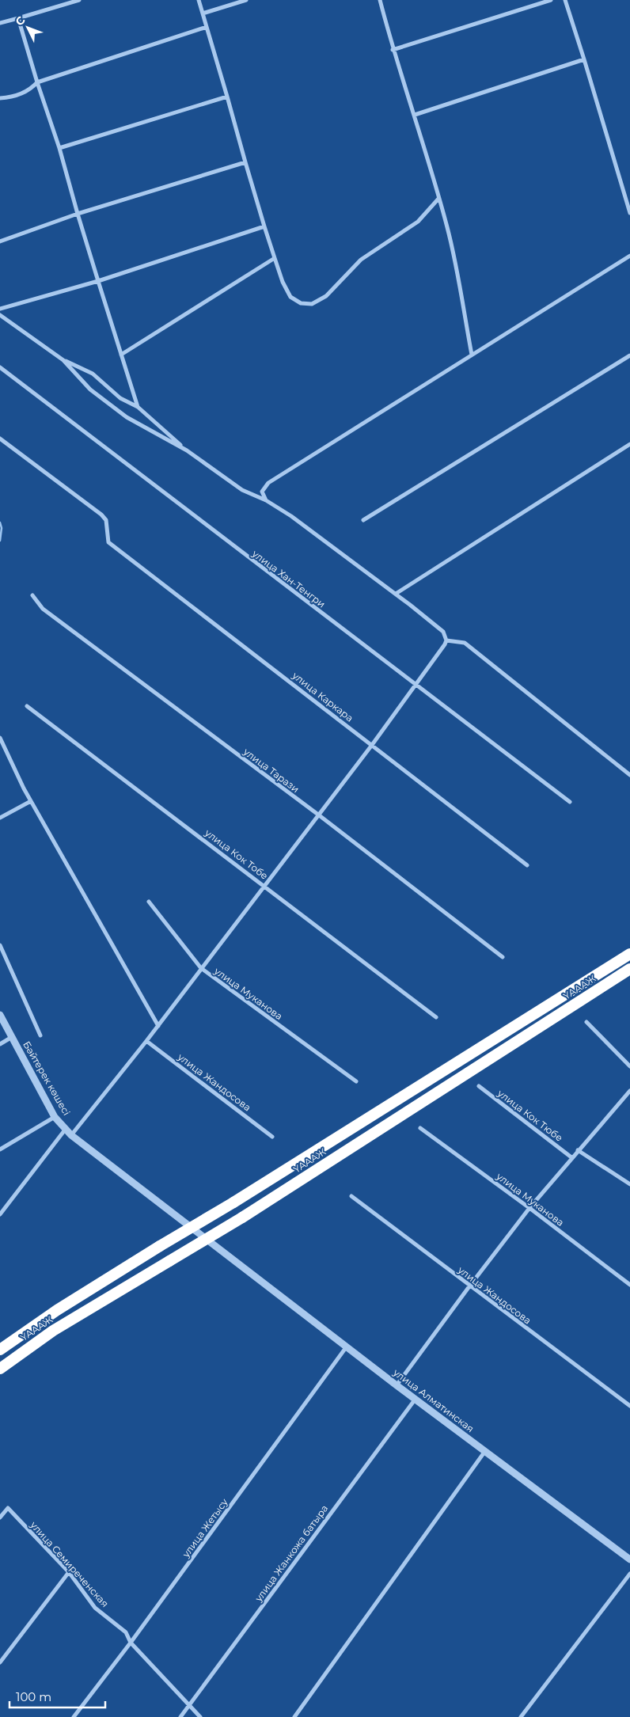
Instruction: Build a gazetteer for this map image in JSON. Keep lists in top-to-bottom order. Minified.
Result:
{"streets":{"highway":["ҮАААЖ"],"street":["улица Хан-Тенгри","улица Каркара","улица Тарази","улица Кок Тобе","улица Муканова","Бәйтерек көшесі","улица Жандосова","улица Кок Тюбе","улица Алматинская","улица Жетысу","улица Жанкожа батыра","улица Семиреченская"]},"crossings":[["Бәйтерек көшесі","улица Алматинская"],["улица Алматинская","улица Жетысу"],["улица Алматинская","улица Жанкожа батыра"],["улица Жетысу","улица Семиреченская"],["улица Жанкожа батыра","улица Семиреченская"]],"scale_bar":"100 m","north":"top left"}
